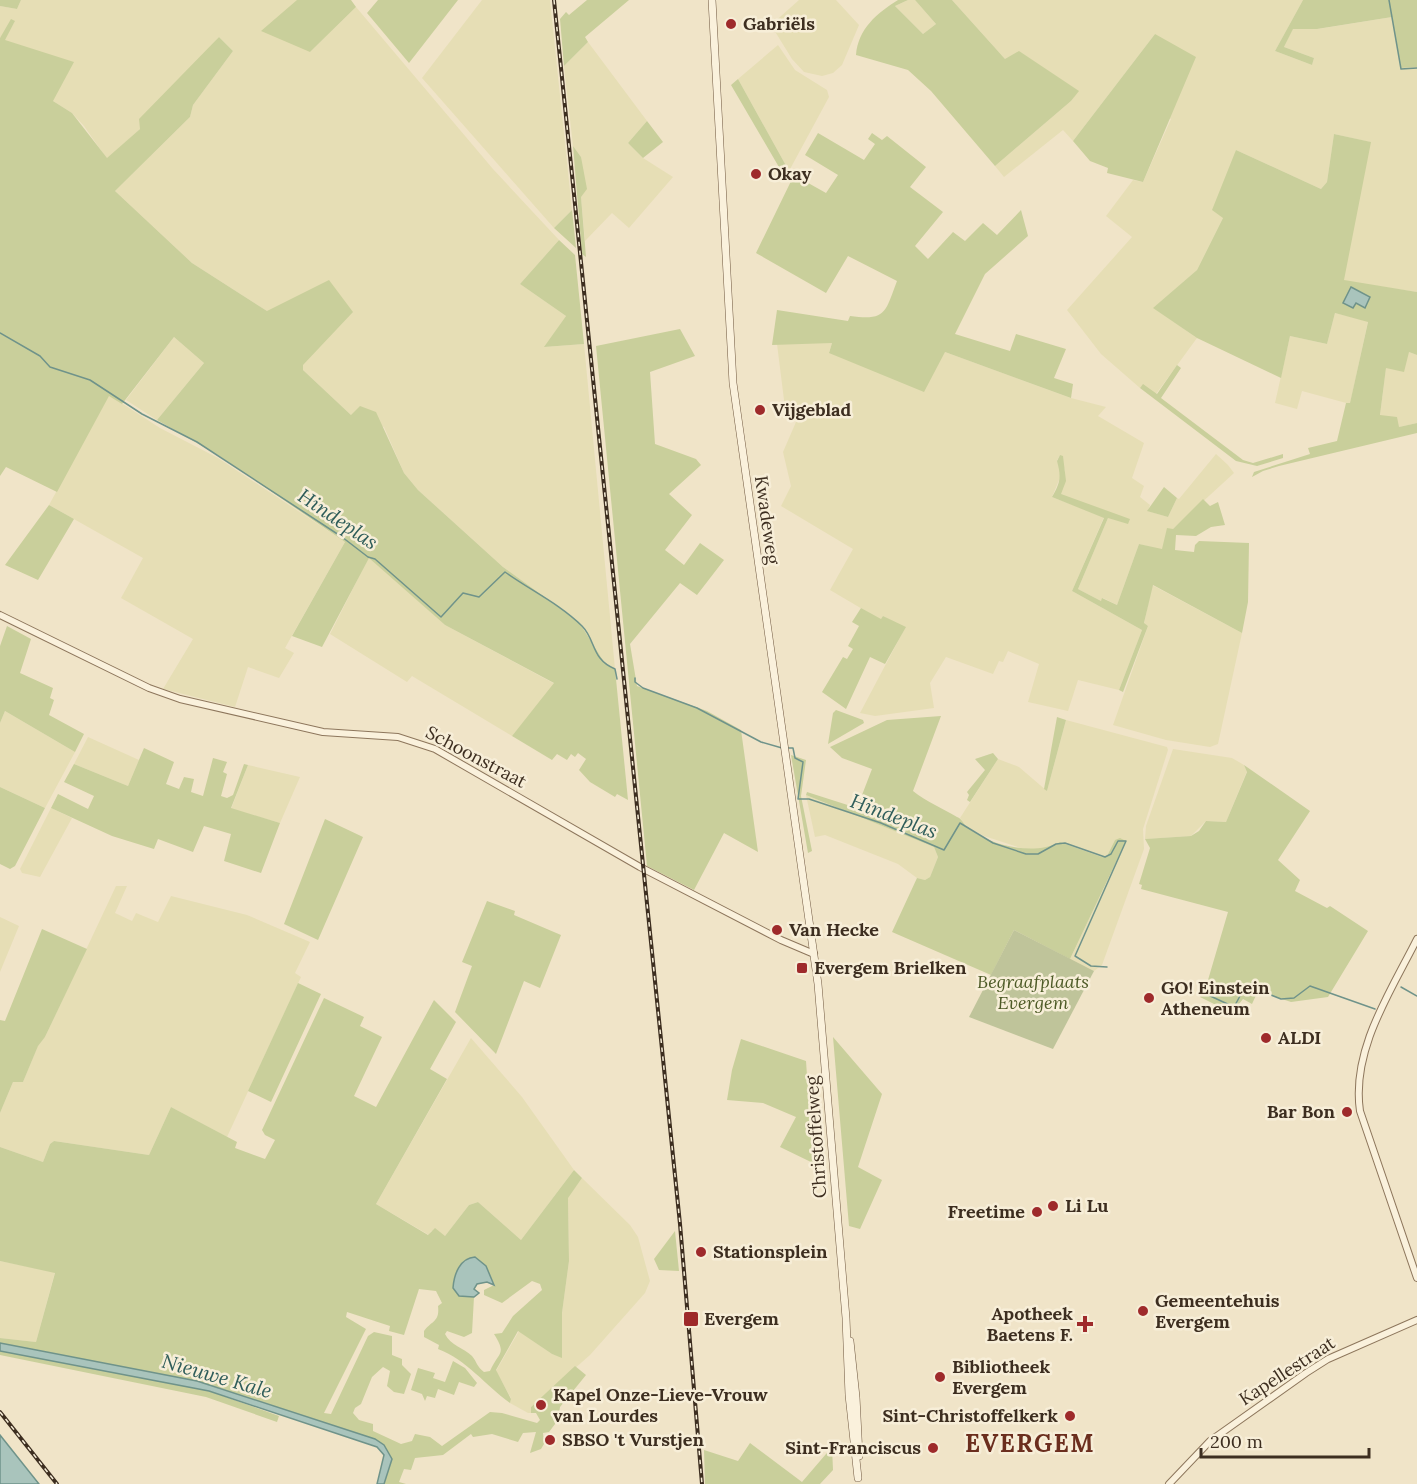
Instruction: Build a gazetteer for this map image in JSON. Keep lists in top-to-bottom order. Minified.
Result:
{"streets":{"main road":["Kwadeweg","Christoffelweg"],"street":["Schoonstraat","Kapellestraat"]},"crossings":[["Kwadeweg","Schoonstraat"],["Kwadeweg","Christoffelweg"],["Schoonstraat","Christoffelweg"]],"districts":["EVERGEM"],"water":["Hindeplas","Nieuwe Kale"],"parks":["Begraafplaats Evergem"],"places":{"other":["Gabriëls","Okay","Vijgeblad","Van Hecke","GO! Einstein Atheneum","ALDI","Bar Bon","Li Lu","Freetime","Stationsplein","Gemeentehuis Evergem","Bibliotheek Evergem","Kapel Onze-Lieve-Vrouw van Lourdes","Sint-Christoffelkerk","SBSO 't Vurstjen","Sint-Franciscus"],"transit":["Evergem Brielken","Evergem"],"health":["Apotheek Baetens F."]},"scale_bar":"200 m"}
